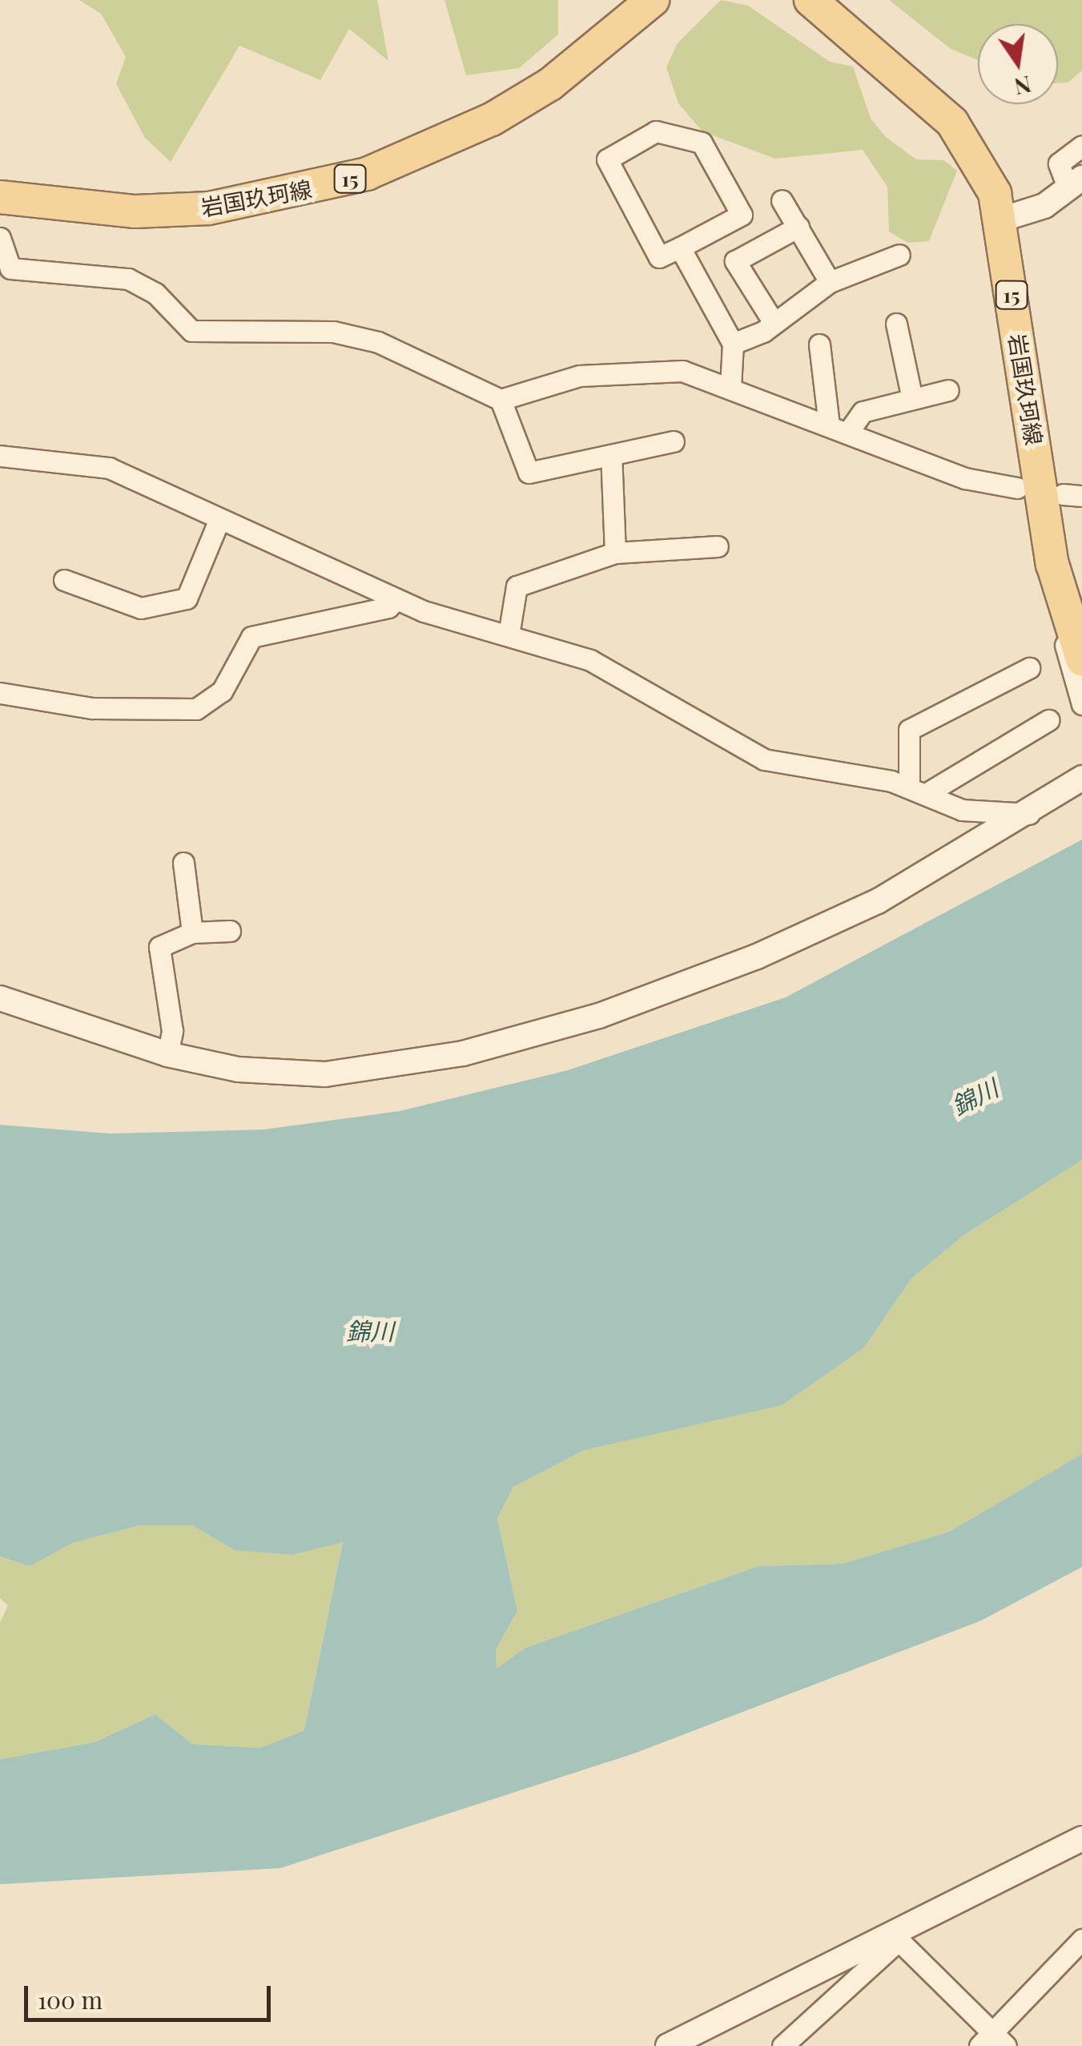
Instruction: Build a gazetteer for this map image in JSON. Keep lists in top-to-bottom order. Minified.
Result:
{"streets":{"main road":["15","岩国玖珂線"]},"water":["錦川"],"scale_bar":"100 m","north":"bottom"}
